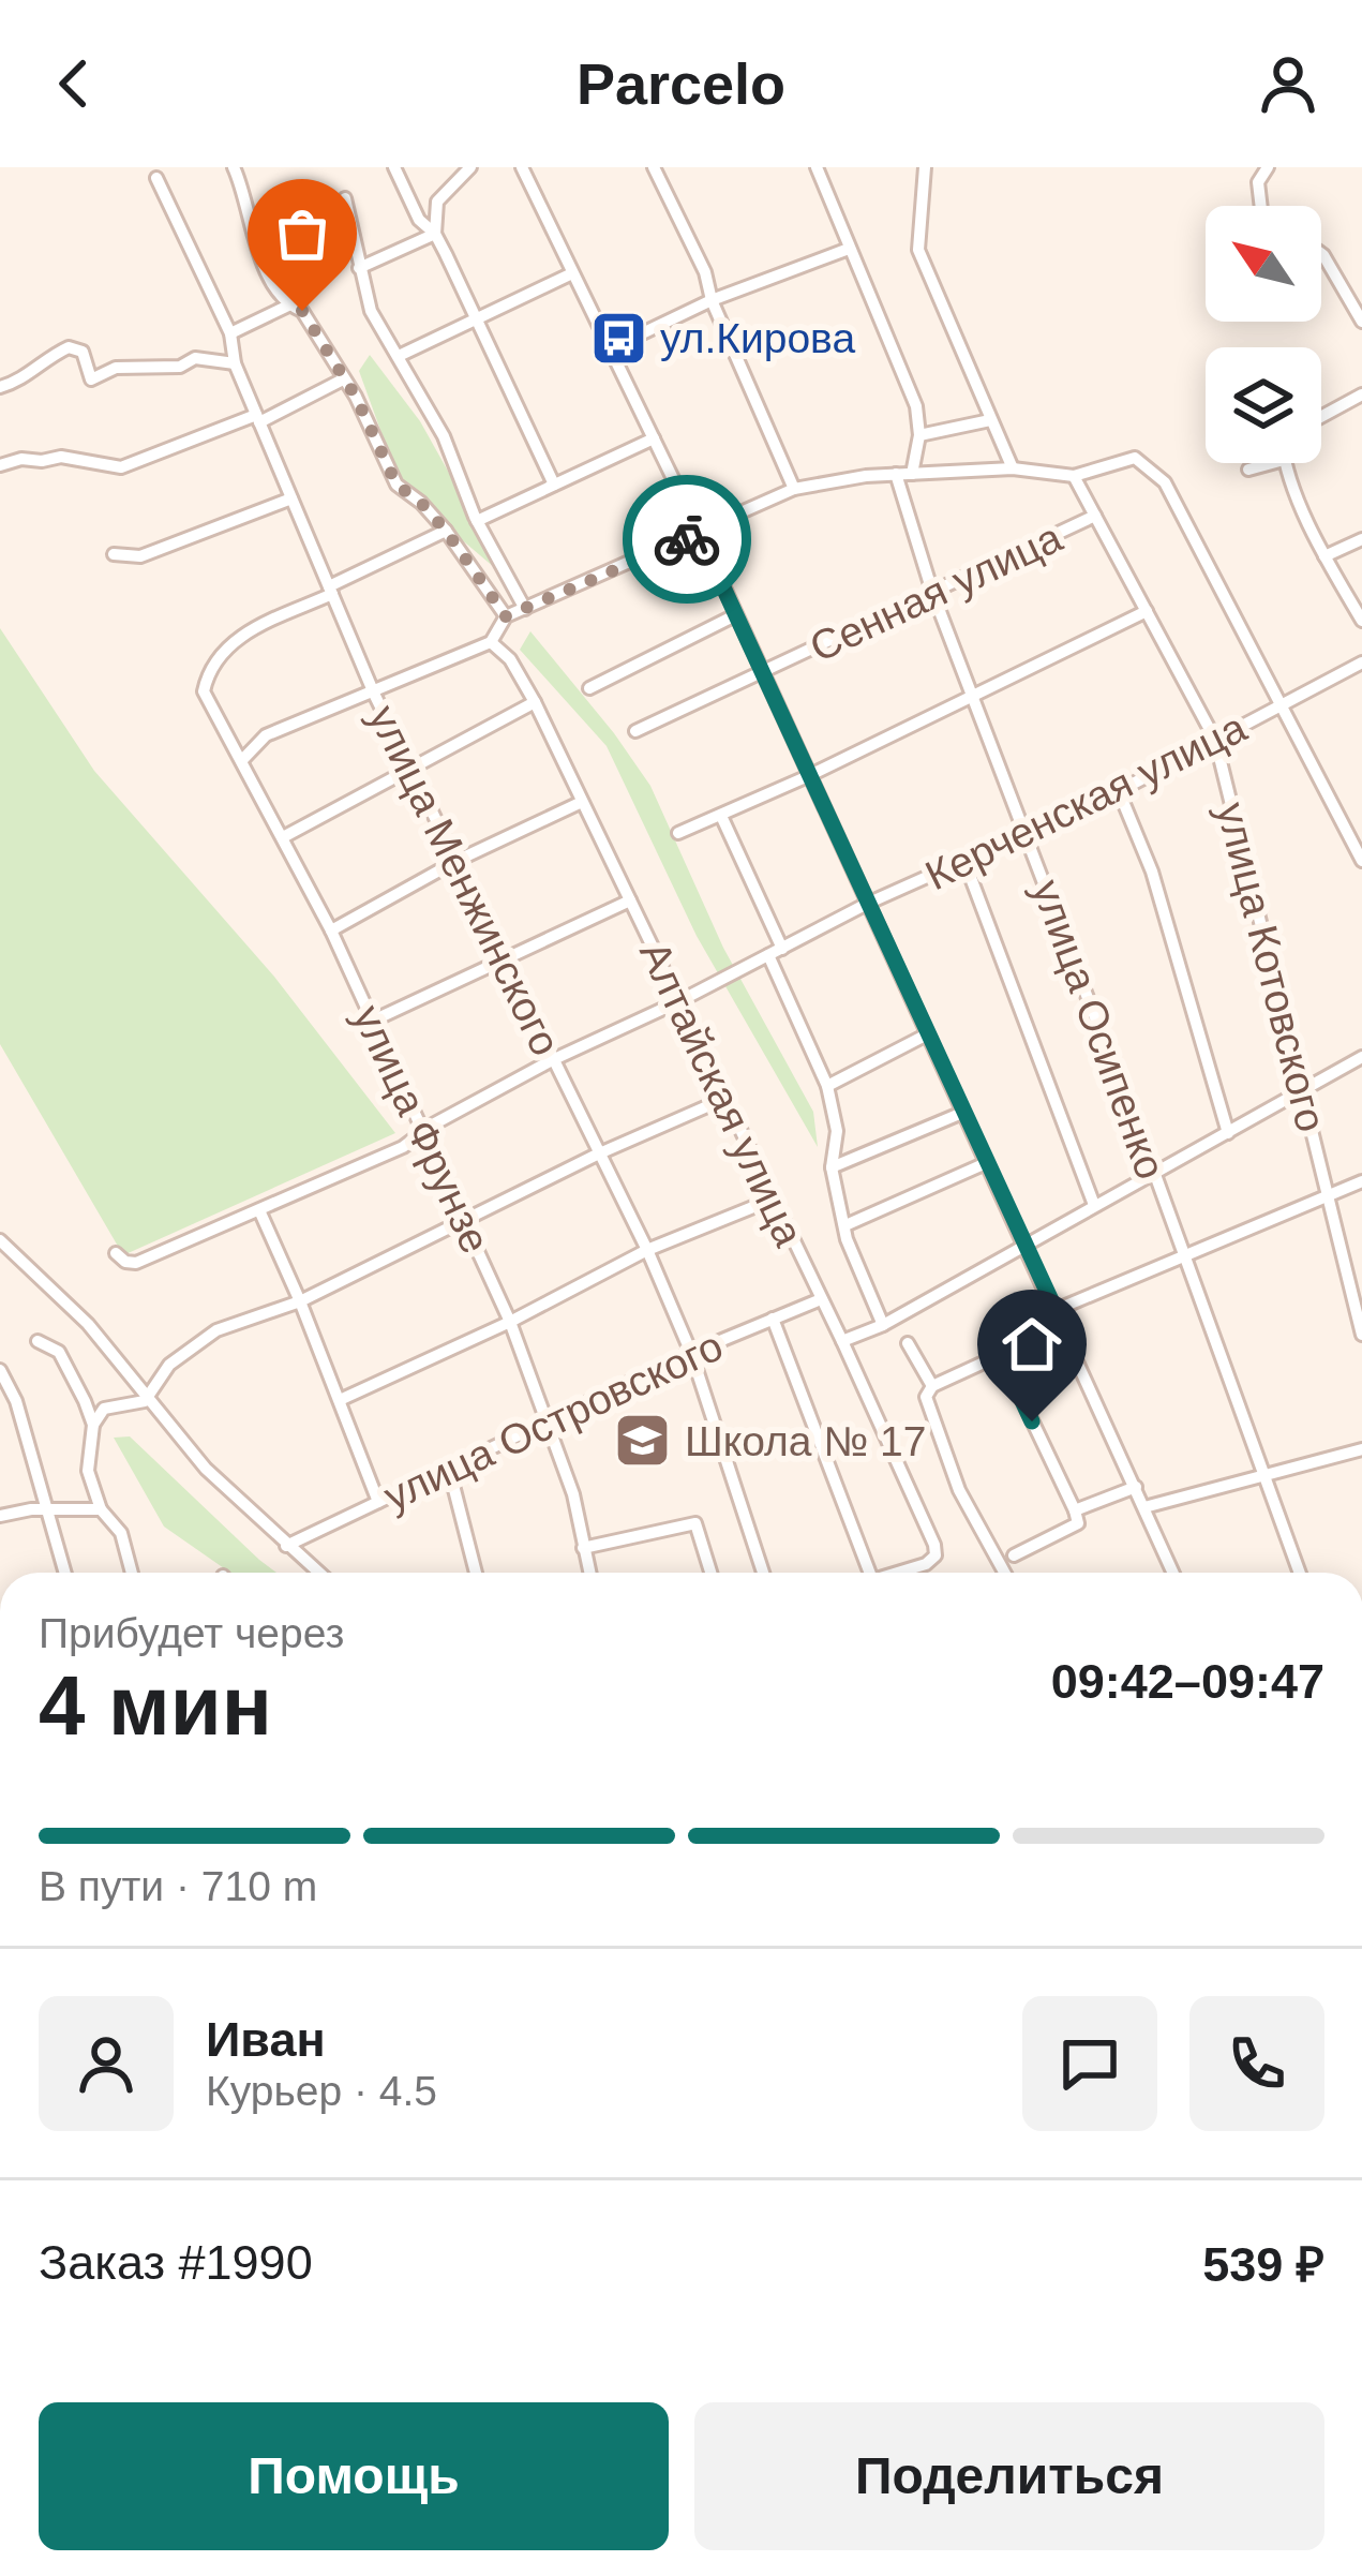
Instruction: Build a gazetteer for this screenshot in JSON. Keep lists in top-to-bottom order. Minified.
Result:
{"streets":{"street":["Сенная улица","Керченская улица","улица Менжинского","улица Котовского","улица Осипенко","Алтайская улица","улица Фрунзе","улица Островского"]},"crossings":[["Сенная улица","улица Котовского"],["Сенная улица","улица Осипенко"],["Керченская улица","улица Менжинского"],["Керченская улица","улица Котовского"],["Керченская улица","улица Осипенко"],["Керченская улица","Алтайская улица"],["Керченская улица","улица Фрунзе"],["улица Менжинского","улица Фрунзе"],["улица Менжинского","улица Островского"],["Алтайская улица","улица Островского"],["улица Фрунзе","улица Островского"]],"places":{"bus stop":["ул.Кирова"],"school or university":["Школа № 17"]},"north":"top left","page":{"header":"Parcelo","heading":["4 мин","Прибудет через","09:42–09:47"],"panel":["Иван","Курьер · 4.5","Заказ #1990","539 ₽"],"bar":"В пути · 710 m","buttons":["Помощь","Поделиться"]}}
